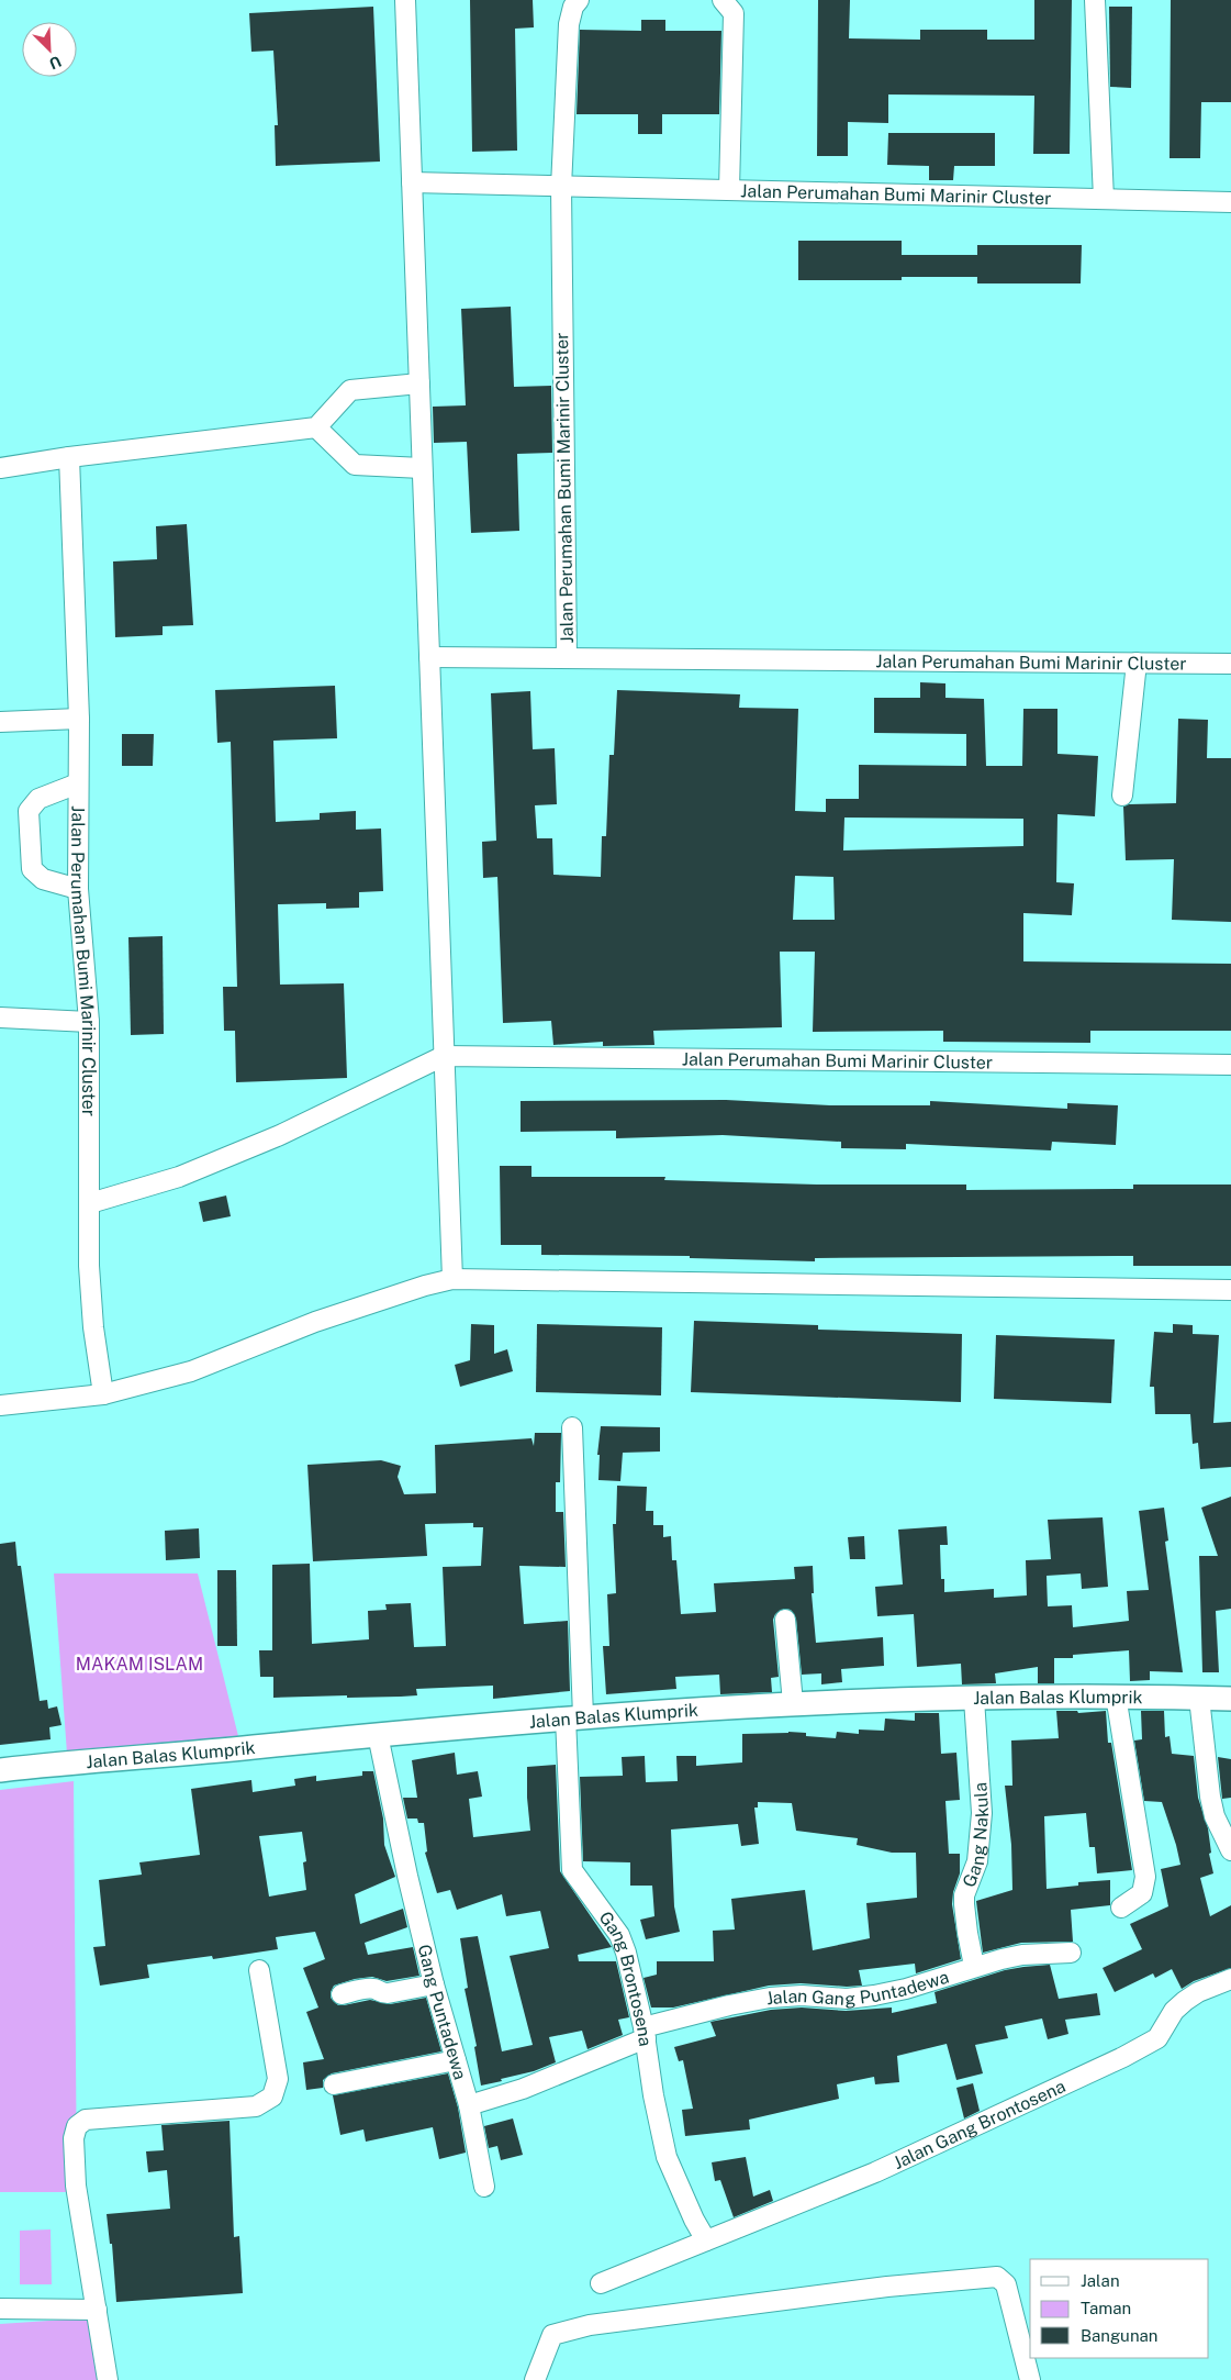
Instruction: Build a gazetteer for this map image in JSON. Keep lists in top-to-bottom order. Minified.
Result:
{"streets":{"street":["Jalan Perumahan Bumi Marinir Cluster","Jalan Balas Klumprik","Gang Nakula","Gang Brontosena","Jalan Gang Puntadewa","Gang Puntadewa","Jalan Gang Brontosena"]},"crossings":[["Jalan Balas Klumprik","Gang Nakula"],["Jalan Balas Klumprik","Gang Brontosena"],["Jalan Balas Klumprik","Gang Puntadewa"],["Gang Nakula","Jalan Gang Puntadewa"],["Gang Brontosena","Jalan Gang Puntadewa"],["Gang Brontosena","Jalan Gang Brontosena"]],"parks":["MAKAM ISLAM"],"legend":["Jalan","Taman","Bangunan"],"north":"bottom right"}
